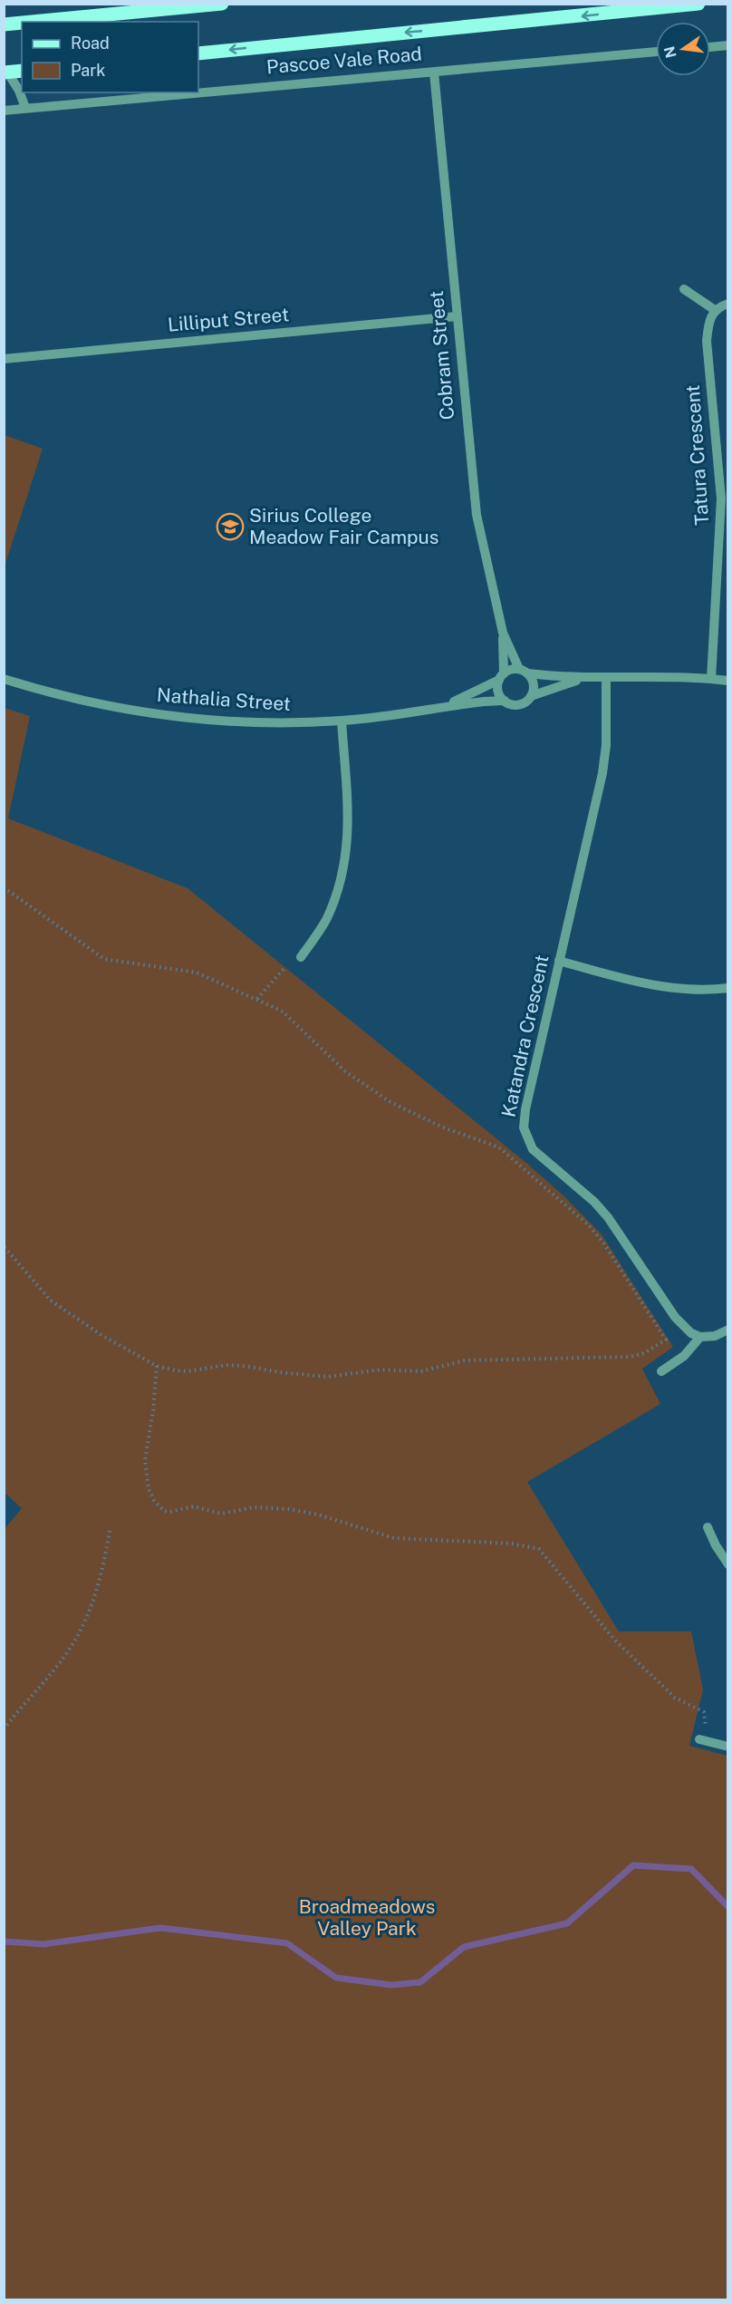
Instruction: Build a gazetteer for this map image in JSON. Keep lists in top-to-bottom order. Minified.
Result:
{"streets":{"main road":["Pascoe Vale Road"],"street":["Lilliput Street","Cobram Street","Tatura Crescent","Nathalia Street","Katandra Crescent"]},"crossings":[["Pascoe Vale Road","Cobram Street"],["Lilliput Street","Cobram Street"],["Cobram Street","Nathalia Street"]],"one_way":["Pascoe Vale Road"],"parks":["Broadmeadows Valley Park"],"places":{"school or university":["Sirius College Meadow Fair Campus"]},"legend":["Road","Park"],"north":"left"}
